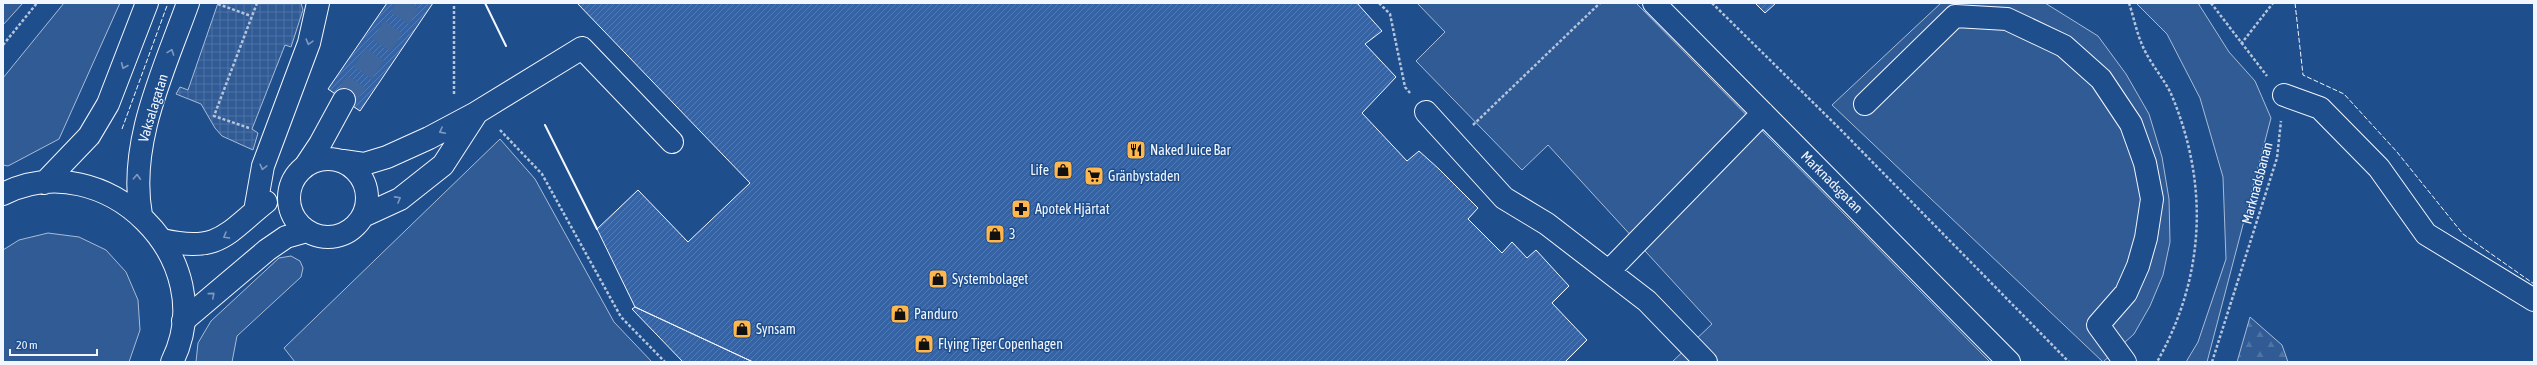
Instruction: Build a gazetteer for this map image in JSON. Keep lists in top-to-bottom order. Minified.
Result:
{"streets":{"main road":["Vaksalagatan","Marknadsgatan"],"path":["Marknadsbanan"]},"places":{"restaurant":["Naked Juice Bar"],"shop":["Life","3","Systembolaget","Panduro","Synsam","Flying Tiger Copenhagen"],"supermarket":["Gränbystaden"],"pharmacy":["Apotek Hjärtat"]},"scale_bar":"20 m"}
